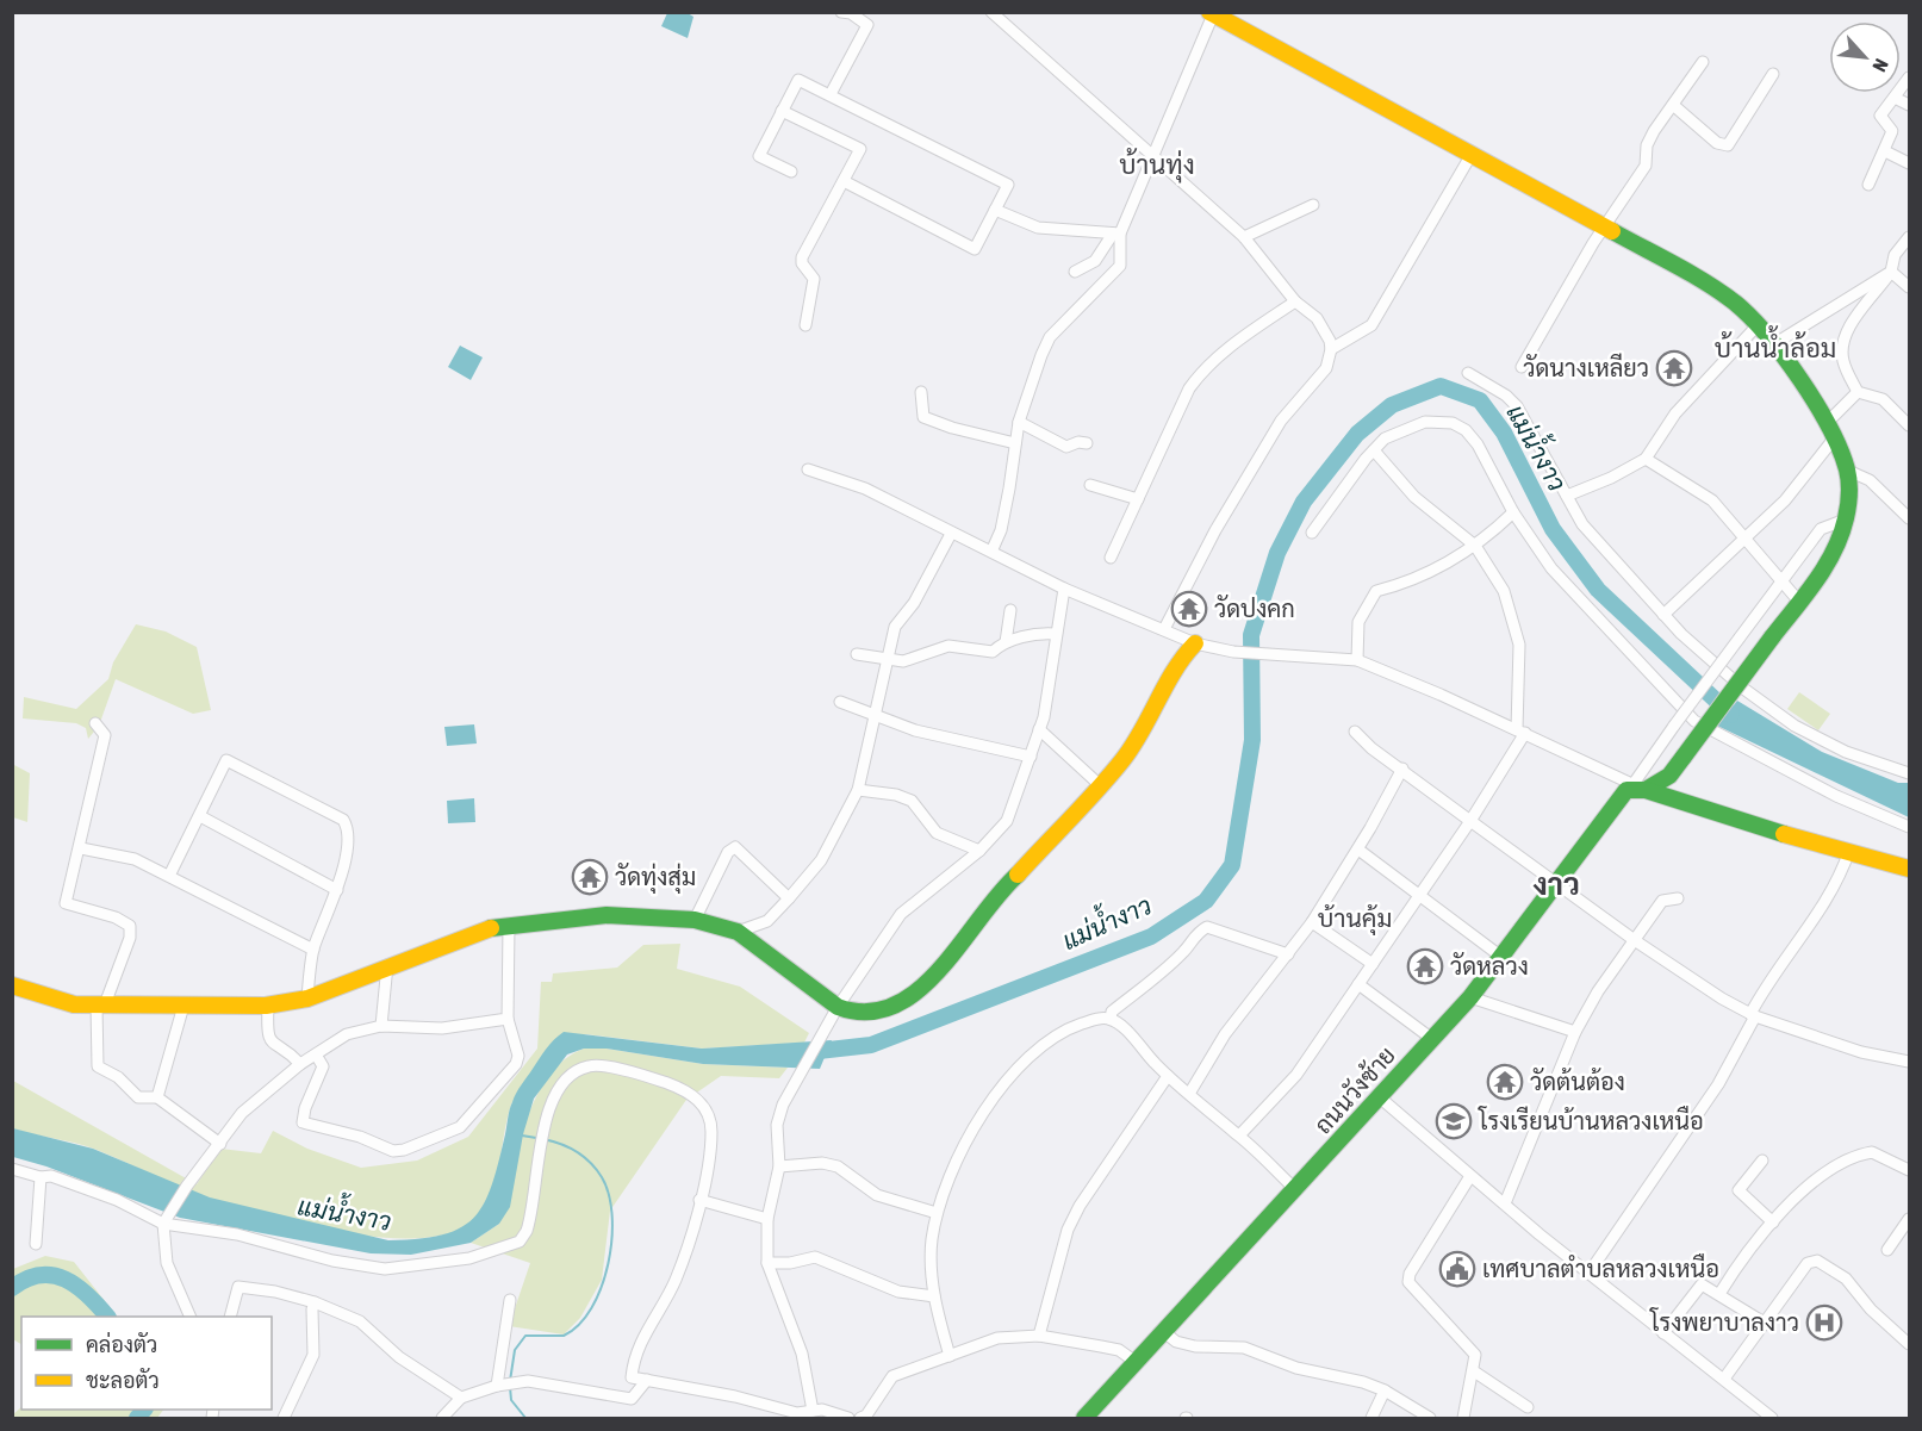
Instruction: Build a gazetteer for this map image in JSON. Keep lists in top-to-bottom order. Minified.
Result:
{"streets":{"main road":["ถนนวังซ้าย"]},"districts":["บ้านทุ่ง","บ้านน้ำล้อม","งาว","บ้านคุ้ม"],"water":["แม่น้ำงาว"],"places":{"temple":["วัดนางเหลียว","วัดปงคก","วัดทุ่งสุ่ม","วัดหลวง","วัดต้นต้อง"],"school or university":["โรงเรียนบ้านหลวงเหนือ"],"public building":["เทศบาลตำบลหลวงเหนือ"],"hospital":["โรงพยาบาลงาว"]},"legend":["คล่องตัว","ชะลอตัว"],"north":"bottom right"}
